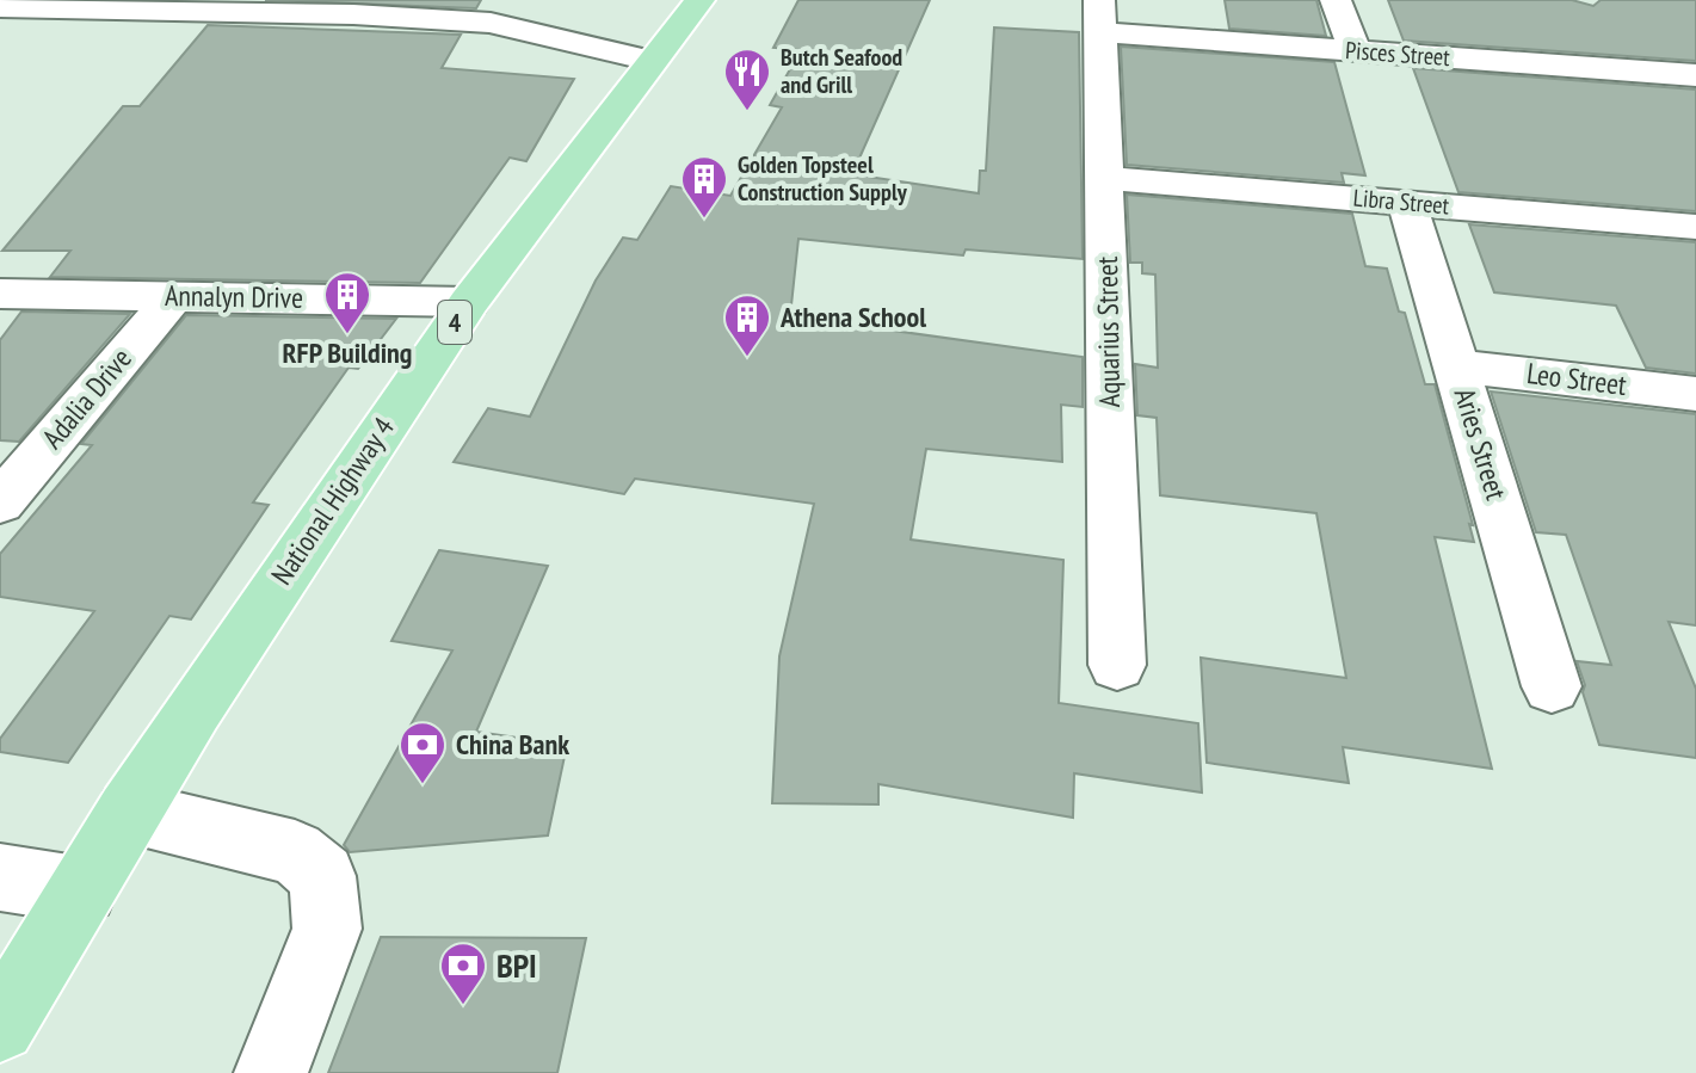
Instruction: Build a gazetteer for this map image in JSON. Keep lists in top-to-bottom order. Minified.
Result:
{"streets":{"main road":["4","National Highway 4"],"street":["Pisces Street","Libra Street","Annalyn Drive","Aquarius Street","Leo Street","Adalia Drive","Aries Street"]},"crossings":[["Pisces Street","Aquarius Street"],["Libra Street","Aquarius Street"],["Libra Street","Aries Street"],["Annalyn Drive","Adalia Drive"],["Annalyn Drive","National Highway 4"],["Leo Street","Aries Street"]],"places":{"restaurant":["Butch Seafood and Grill"],"building":["Golden Topsteel Construction Supply","RFP Building","Athena School"],"bank":["China Bank","BPI"]}}
